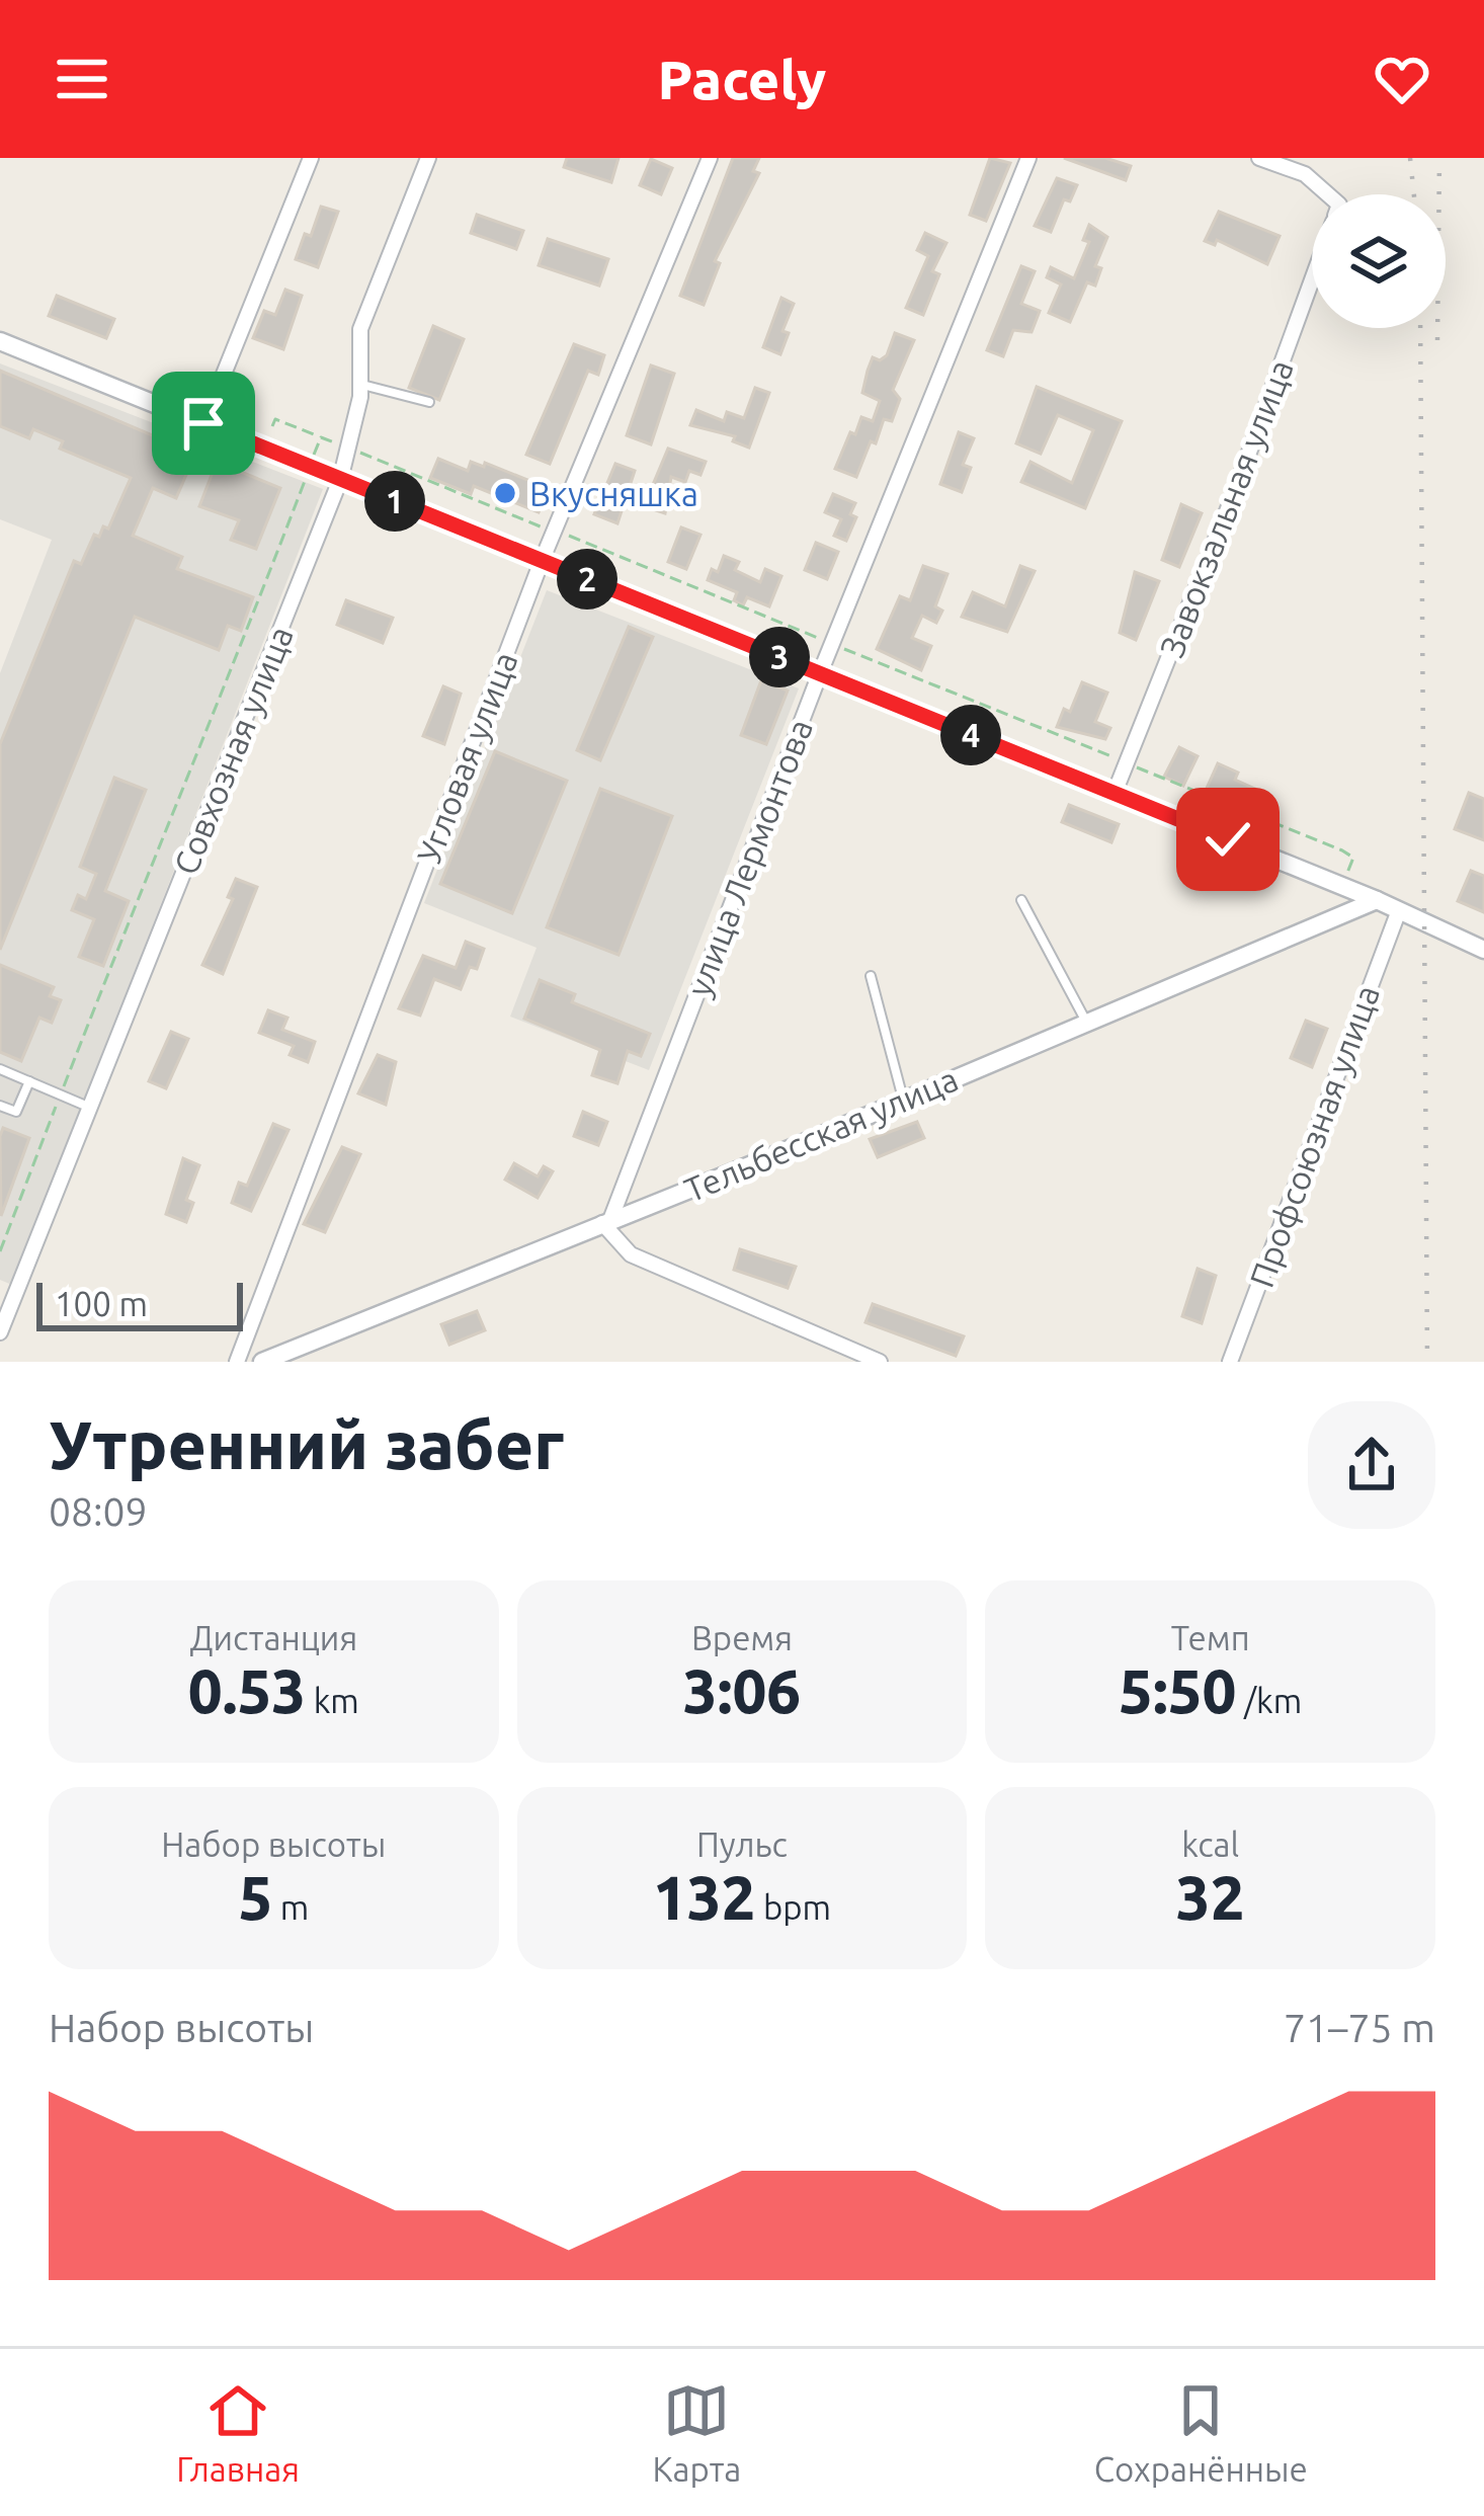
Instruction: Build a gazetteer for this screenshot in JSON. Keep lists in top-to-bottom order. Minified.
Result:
{"streets":{"street":["Завокзальная улица","Совхозная улица","Угловая улица","улица Лермонтова","Тельбесская улица","Профсоюзная улица"]},"crossings":[["улица Лермонтова","Тельбесская улица"]],"places":["Вкусняшка"],"scale_bar":"100 m","page":{"header":"Pacely","pins":["1","2","3","4"],"scale":"100 m","heading":["Утренний забег","08:09"],"stats":[["Дистанция","0.53 km"],["Время","3:06"],["Темп","5:50 /km"],["Набор высоты","5 m"],["Пульс","132 bpm"],["kcal","32"]],"chart":["Набор высоты","71–75 m"],"tabs":["Главная","Карта","Сохранённые"]}}
